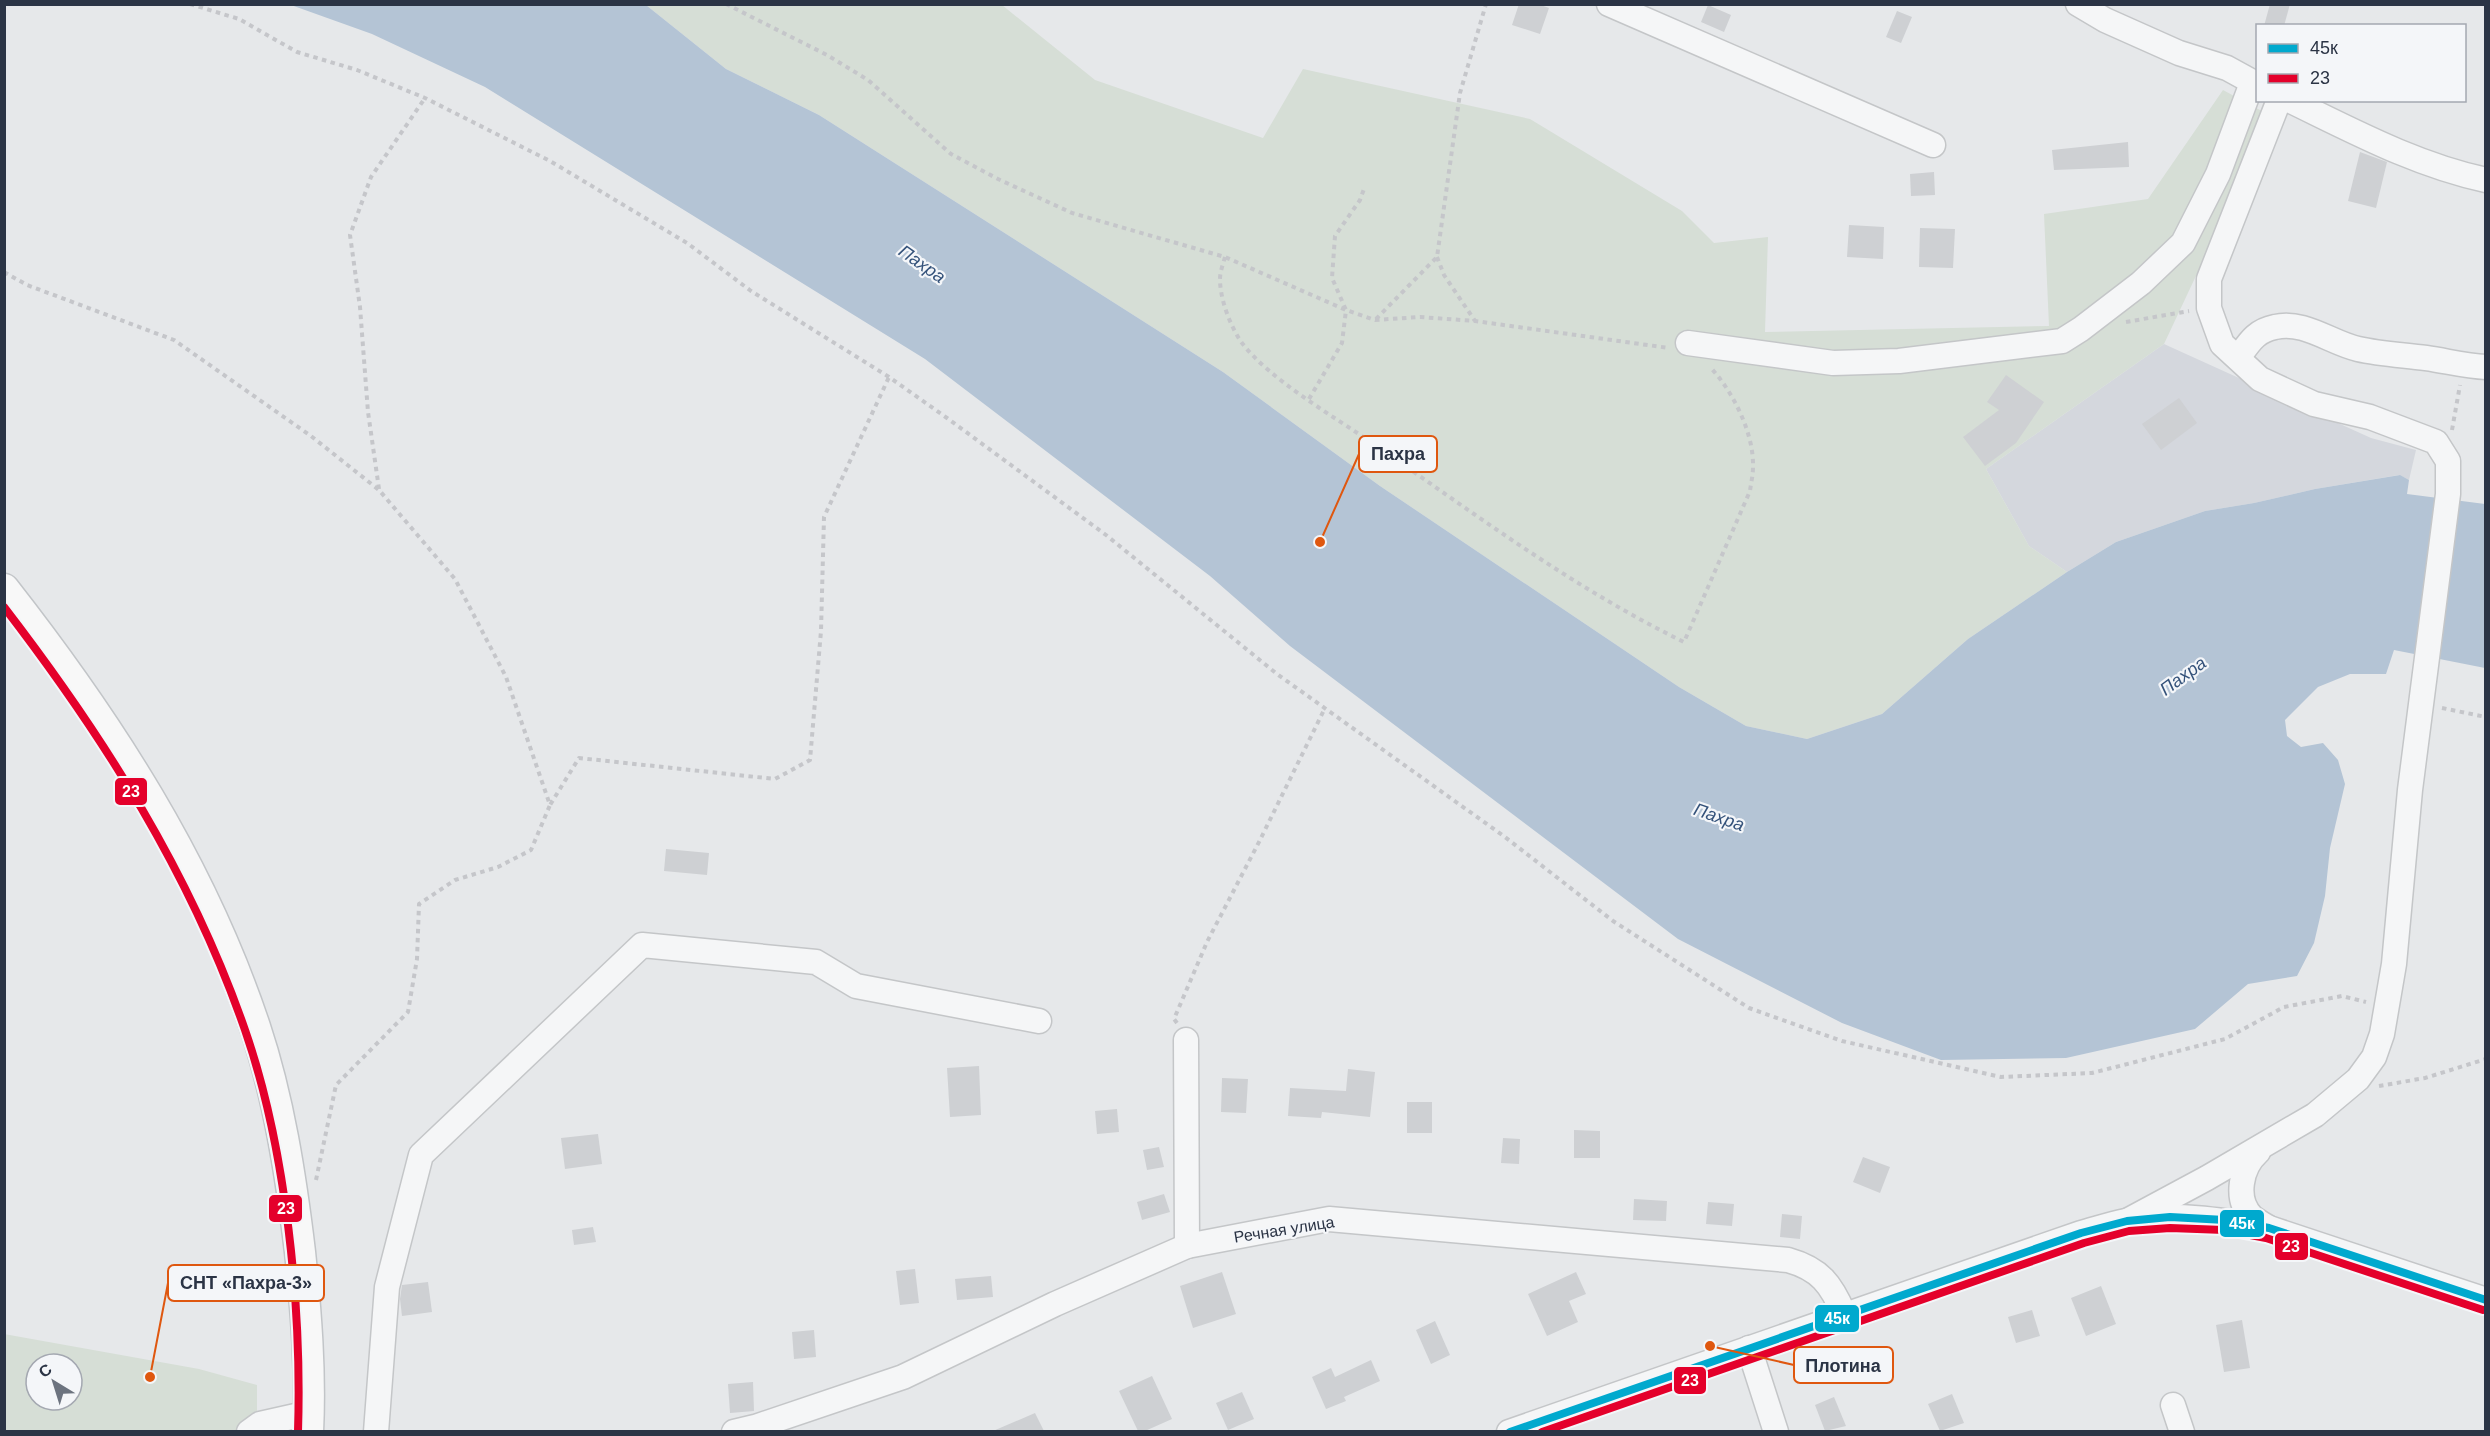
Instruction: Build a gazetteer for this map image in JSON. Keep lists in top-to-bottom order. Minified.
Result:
{"streets":{"street":["Речная улица"]},"water":["Пахра"],"places":["Пахра","Плотина","СНТ «Пахра-3»"],"lines":["transit line 23","transit line 45к"],"legend":["45к","23"],"north":"top left"}
